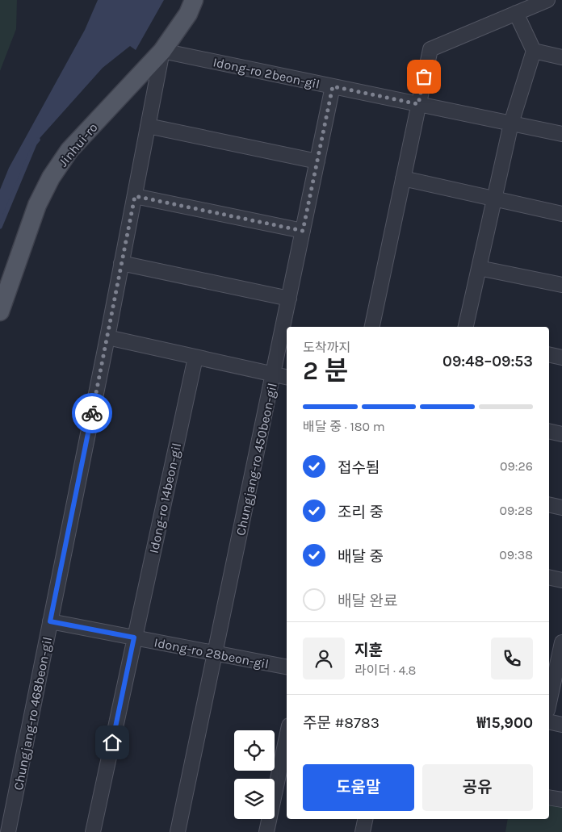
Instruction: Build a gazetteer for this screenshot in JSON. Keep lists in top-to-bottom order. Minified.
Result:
{"streets":{"main road":["Jinhui-ro"],"street":["Idong-ro 2beon-gil","Chungjang-ro 450beon-gil","Idong-ro 14beon-gil","Idong-ro 28beon-gil","Chungjang-ro 468beon-gil"]},"crossings":[["Idong-ro 2beon-gil","Jinhui-ro"],["Idong-ro 2beon-gil","Chungjang-ro 450beon-gil"],["Idong-ro 2beon-gil","Chungjang-ro 468beon-gil"],["Jinhui-ro","Chungjang-ro 468beon-gil"],["Chungjang-ro 450beon-gil","Idong-ro 28beon-gil"],["Idong-ro 14beon-gil","Idong-ro 28beon-gil"],["Idong-ro 28beon-gil","Chungjang-ro 468beon-gil"]],"page":{"heading":["2 분","도착까지","09:48–09:53"],"panel":["지훈","라이더 · 4.8","주문 #8783","₩15,900"],"bar":"배달 중 · 180 m","list":[["접수됨","09:26"],["조리 중","09:28"],["배달 중","09:38"],"배달 완료"],"buttons":["도움말","공유"]}}
